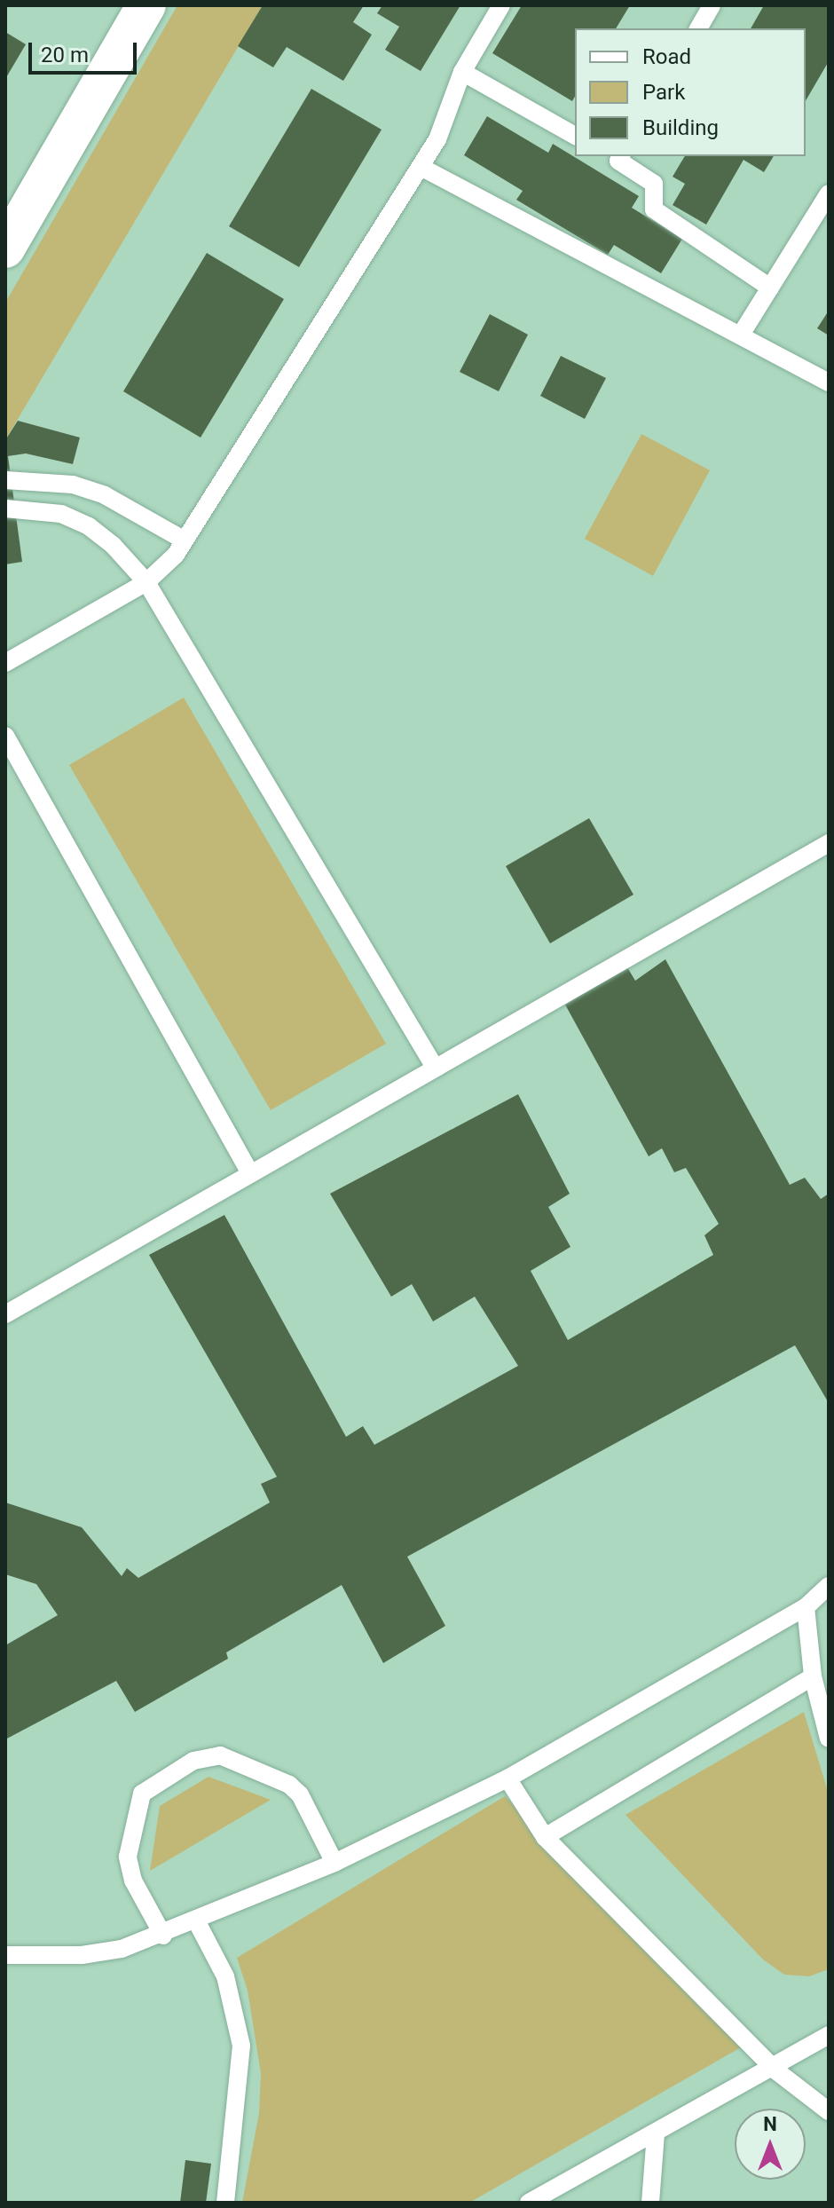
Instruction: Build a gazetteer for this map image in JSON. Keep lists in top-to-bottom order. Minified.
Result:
{"legend":["Road","Park","Building"],"scale_bar":"20 m","north":"top"}
